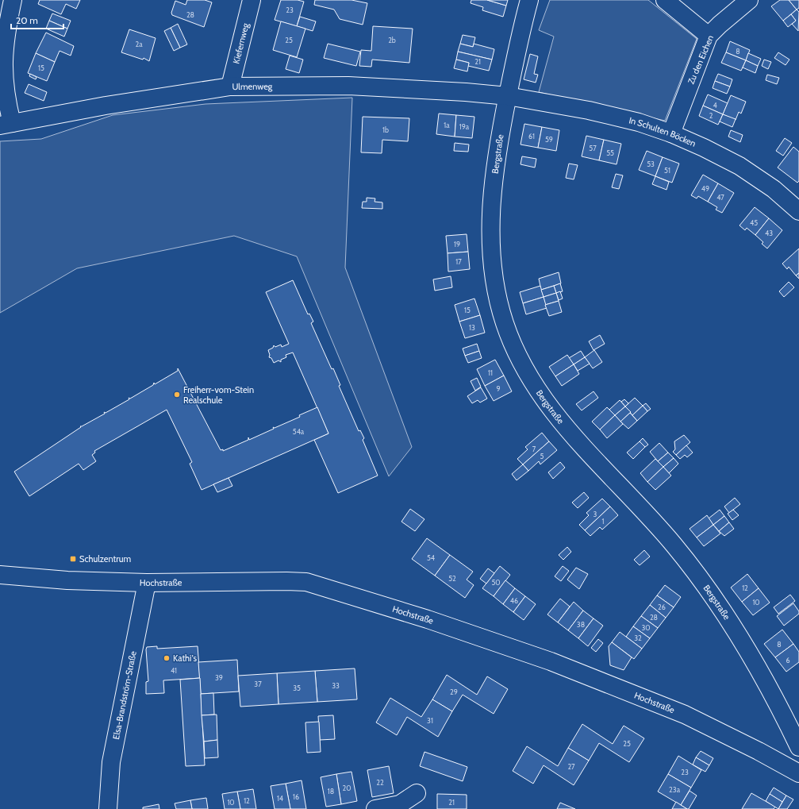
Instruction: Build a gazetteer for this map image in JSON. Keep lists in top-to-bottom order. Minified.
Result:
{"streets":{"street":["Kiefernweg","Zu den Eichen","Ulmenweg","In Schulten Böcken","Bergstraße","Hochstraße","Elsa-Brandström-Straße"]},"crossings":[["Kiefernweg","Ulmenweg"],["Zu den Eichen","In Schulten Böcken"],["Ulmenweg","In Schulten Böcken"],["Ulmenweg","Bergstraße"],["In Schulten Böcken","Bergstraße"],["Hochstraße","Elsa-Brandström-Straße"]],"places":{"other":["Freiherr-vom-Stein Realschule","Kathi's"],"transit":["Schulzentrum"]},"house_numbers":["23","28","25","2b","2a","8","21","15","4","2","1a","19a","1b","61","59","57","55","53","51","49","47","45","43","19","17","15","13","11","9","54a","7","5","3","1","54","52","50","12","46","10","26","28","38","30","32","8","6","41","39","37","33","35","29","31","25","27","23","22","20","23a","18","16","14","12","10","21"],"scale_bar":"20 m"}
